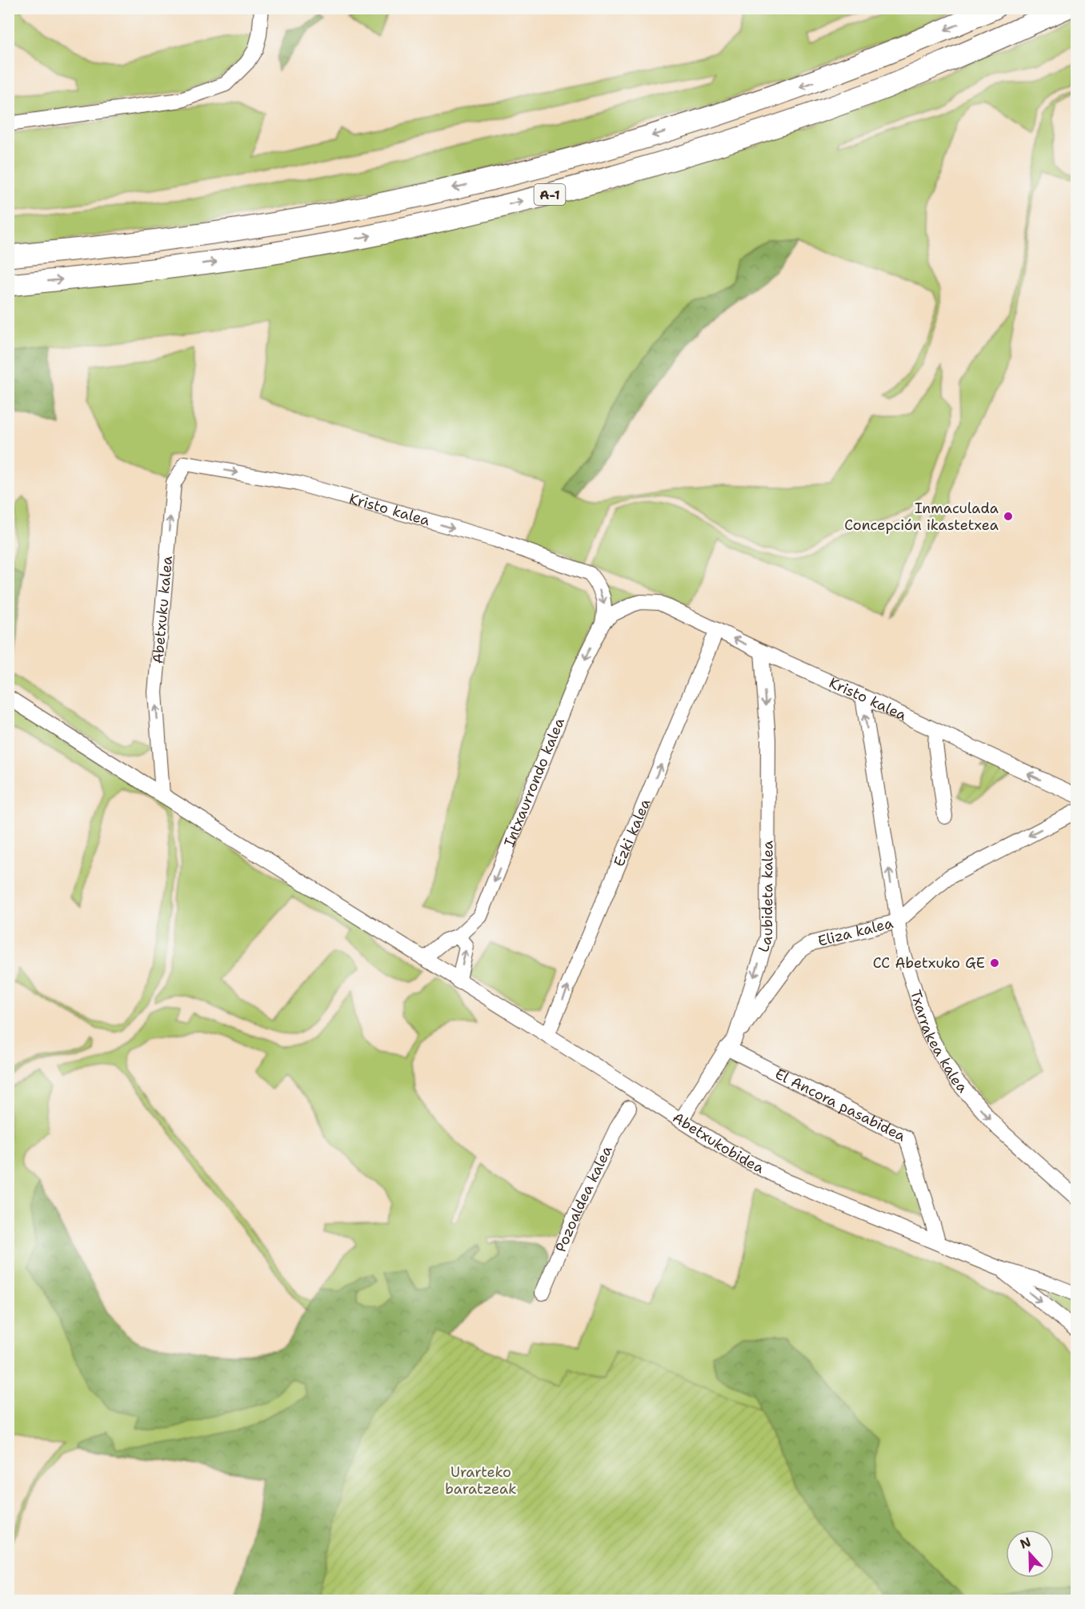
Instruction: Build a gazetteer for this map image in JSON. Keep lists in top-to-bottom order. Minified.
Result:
{"streets":{"highway":["A-1"],"street":["Kristo kalea","Abetxuku kalea","Intxaurrondo kalea","Ezki kalea","Laubideta kalea","Eliza kalea","Txarrakea kalea","El Ancora pasabidea","Abetxukobidea","Pozoaldea kalea"]},"crossings":[["Kristo kalea","Abetxuku kalea"],["Kristo kalea","Intxaurrondo kalea"],["Kristo kalea","Ezki kalea"],["Kristo kalea","Laubideta kalea"],["Kristo kalea","Txarrakea kalea"],["Abetxuku kalea","Abetxukobidea"],["Intxaurrondo kalea","Abetxukobidea"],["Ezki kalea","Abetxukobidea"],["Laubideta kalea","Eliza kalea"],["Laubideta kalea","El Ancora pasabidea"],["Laubideta kalea","Abetxukobidea"],["Eliza kalea","Txarrakea kalea"],["Eliza kalea","El Ancora pasabidea"],["El Ancora pasabidea","Abetxukobidea"]],"one_way":["Abetxuku kalea","Intxaurrondo kalea","Ezki kalea","Laubideta kalea","Eliza kalea"],"parks":["Urarteko baratzeak"],"places":["Inmaculada Concepción ikastetxea","CC Abetxuko GE"],"north":"top"}
